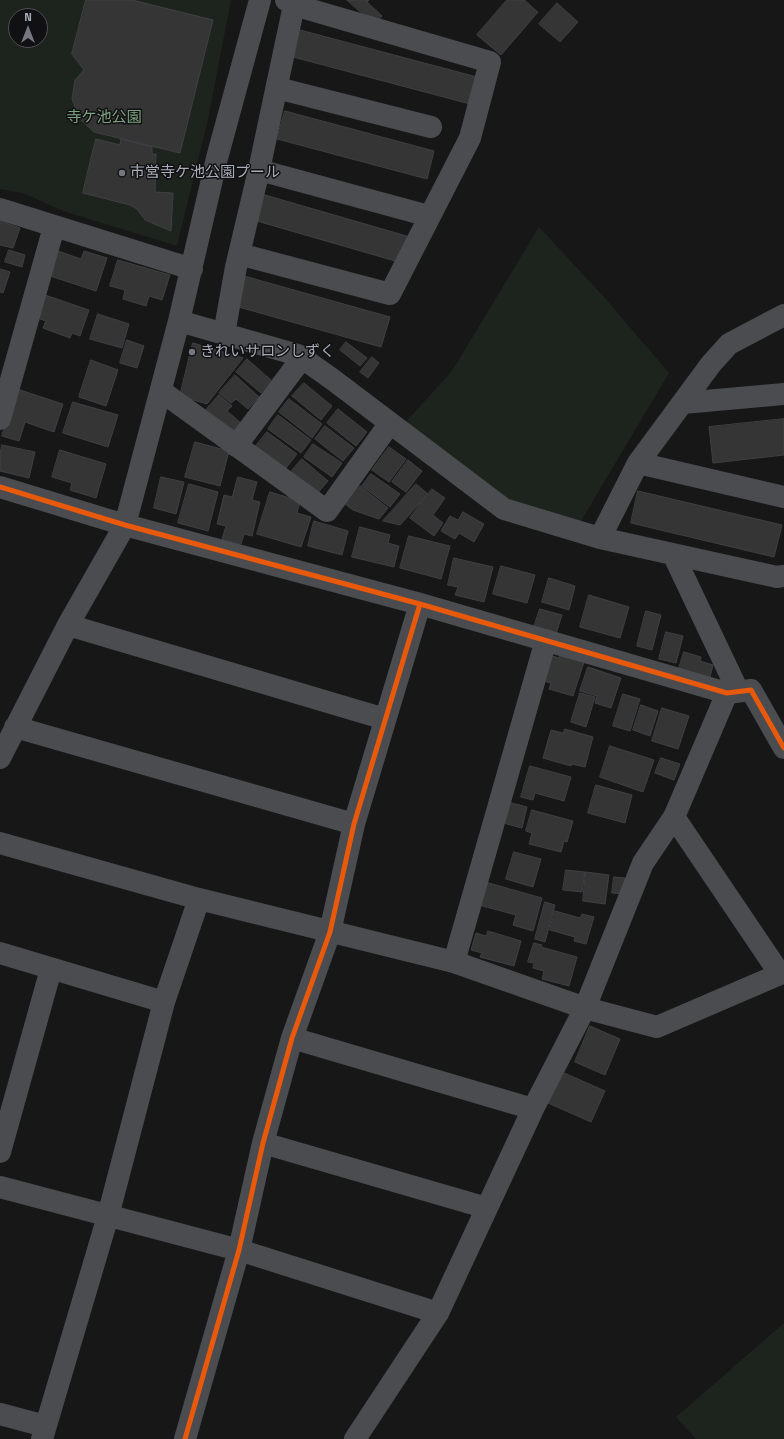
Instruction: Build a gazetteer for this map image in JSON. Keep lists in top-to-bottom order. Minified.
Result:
{"parks":["寺ケ池公園"],"places":["市営寺ケ池公園プール","きれいサロンしずく"],"north":"top"}
